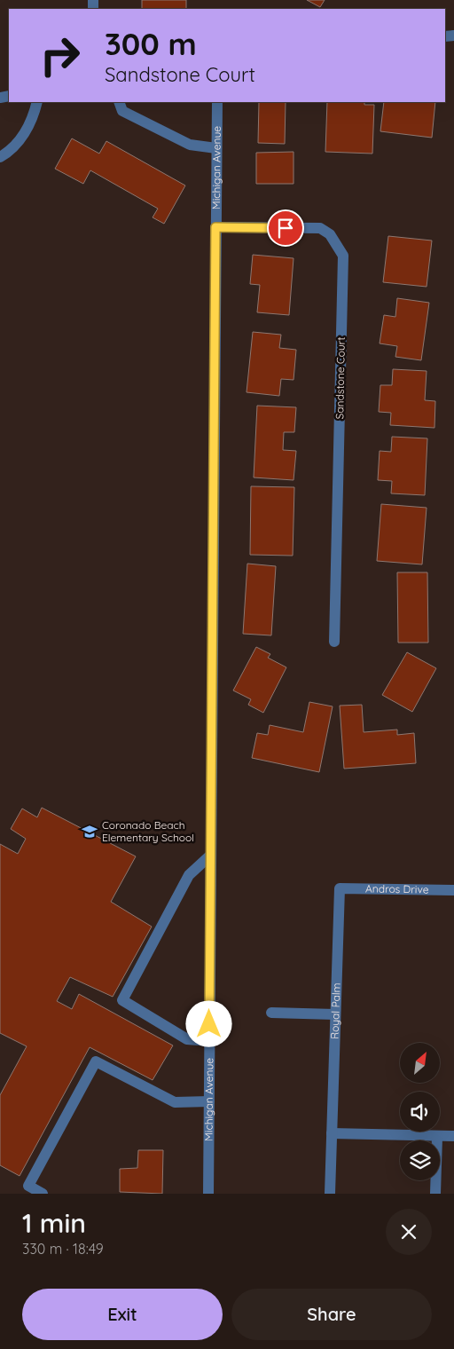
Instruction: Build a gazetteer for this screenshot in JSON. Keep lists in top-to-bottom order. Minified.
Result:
{"streets":{"street":["Michigan Avenue","Sandstone Court","Andros Drive","Royal Palm"]},"crossings":[["Michigan Avenue","Sandstone Court"],["Andros Drive","Royal Palm"]],"places":{"school or university":["Coronado Beach Elementary School"]},"north":"top right","page":{"turn":["300 m","Sandstone Court"],"heading":["1 min","330 m · 18:49"],"buttons":["Exit","Share"]}}
